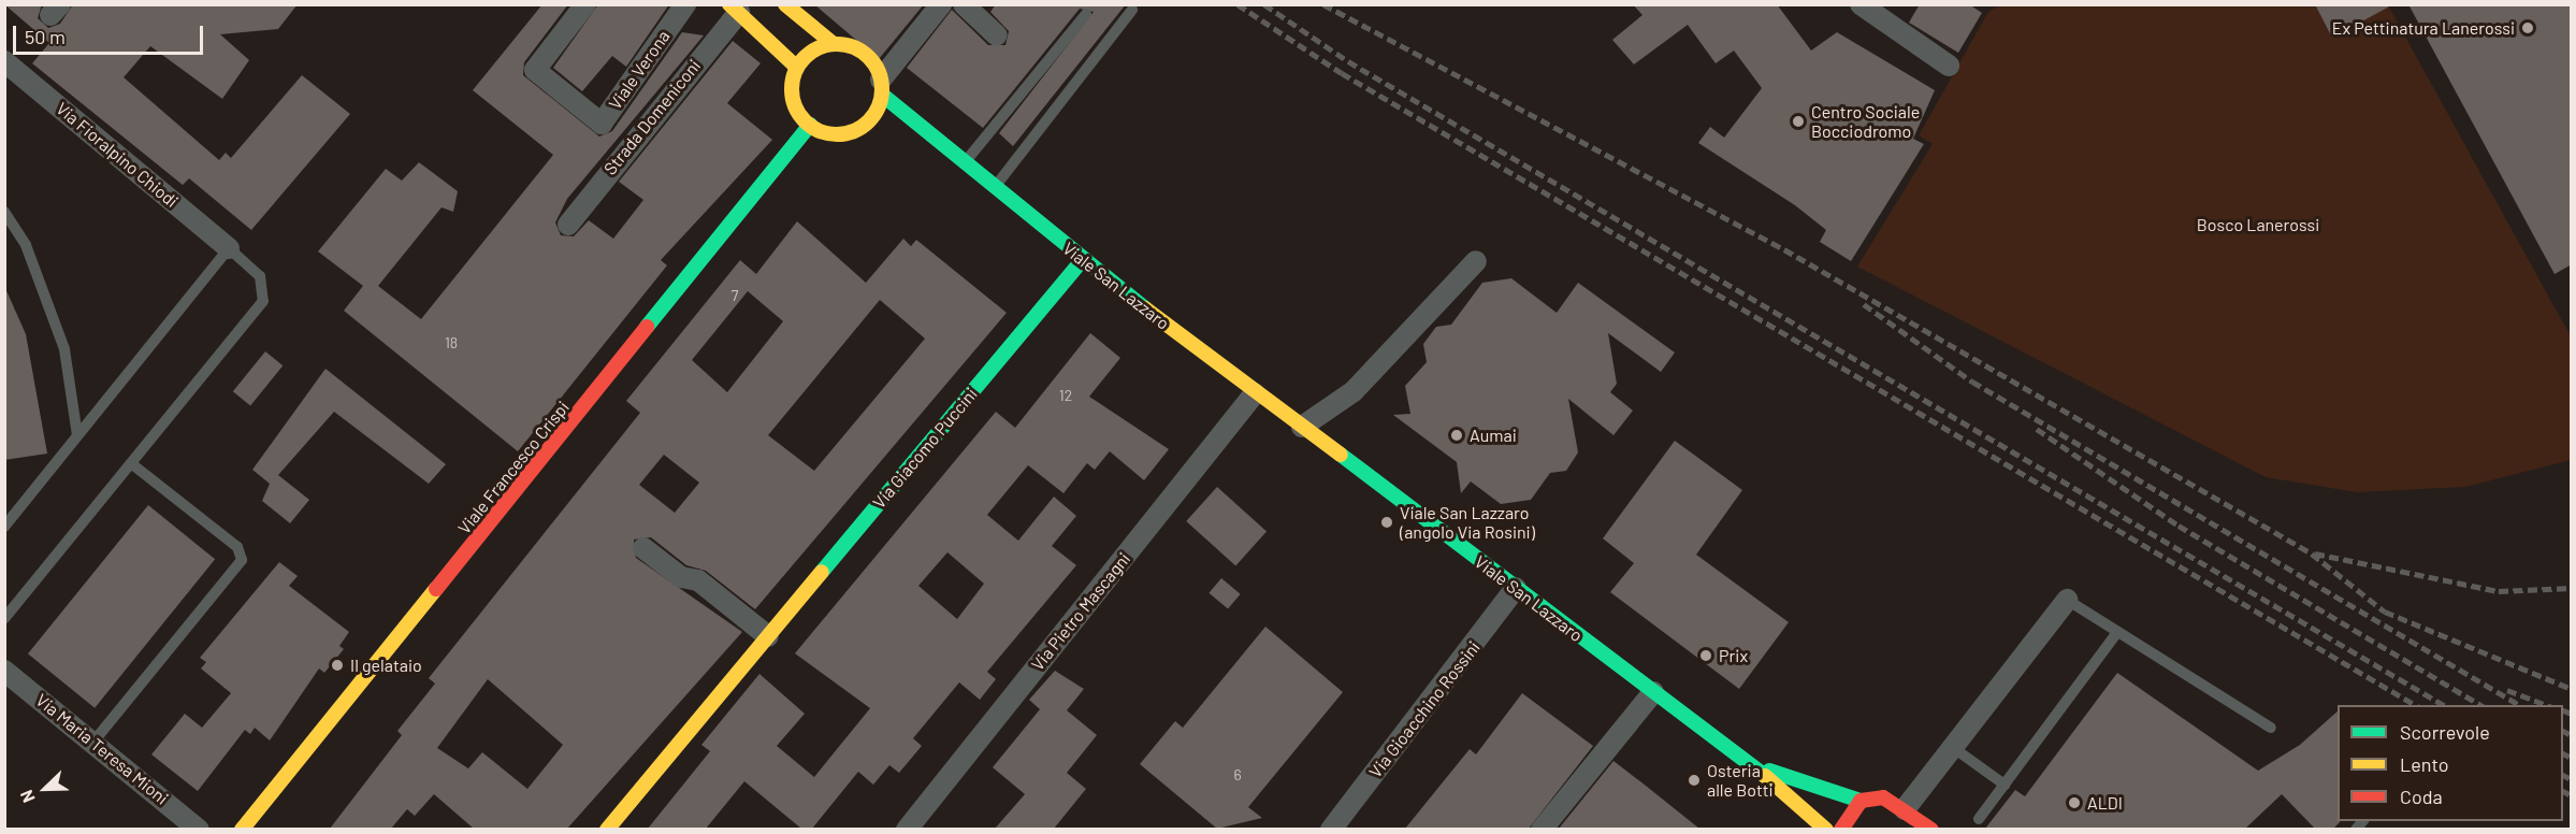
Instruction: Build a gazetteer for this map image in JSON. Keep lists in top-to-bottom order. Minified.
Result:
{"streets":{"main road":["Viale San Lazzaro","Via Giacomo Puccini","Viale Francesco Crispi"],"street":["Viale Verona","Strada Domeniconi","Via Fioralpino Chiodi","Via Pietro Mascagni","Via Gioacchino Rossini","Via Maria Teresa Mioni"]},"crossings":[["Viale San Lazzaro","Via Giacomo Puccini"],["Viale San Lazzaro","Viale Francesco Crispi"],["Viale San Lazzaro","Via Pietro Mascagni"],["Viale San Lazzaro","Via Gioacchino Rossini"]],"parks":["Bosco Lanerossi"],"places":["Ex Pettinatura Lanerossi","Centro Sociale Bocciodromo","Aumai","Viale San Lazzaro (angolo Via Rosini)","Prix","Il gelataio","Osteria alle Botti","ALDI"],"house_numbers":["7","18","12","6"],"legend":["Scorrevole","Lento","Coda"],"scale_bar":"50 m","north":"bottom left"}
